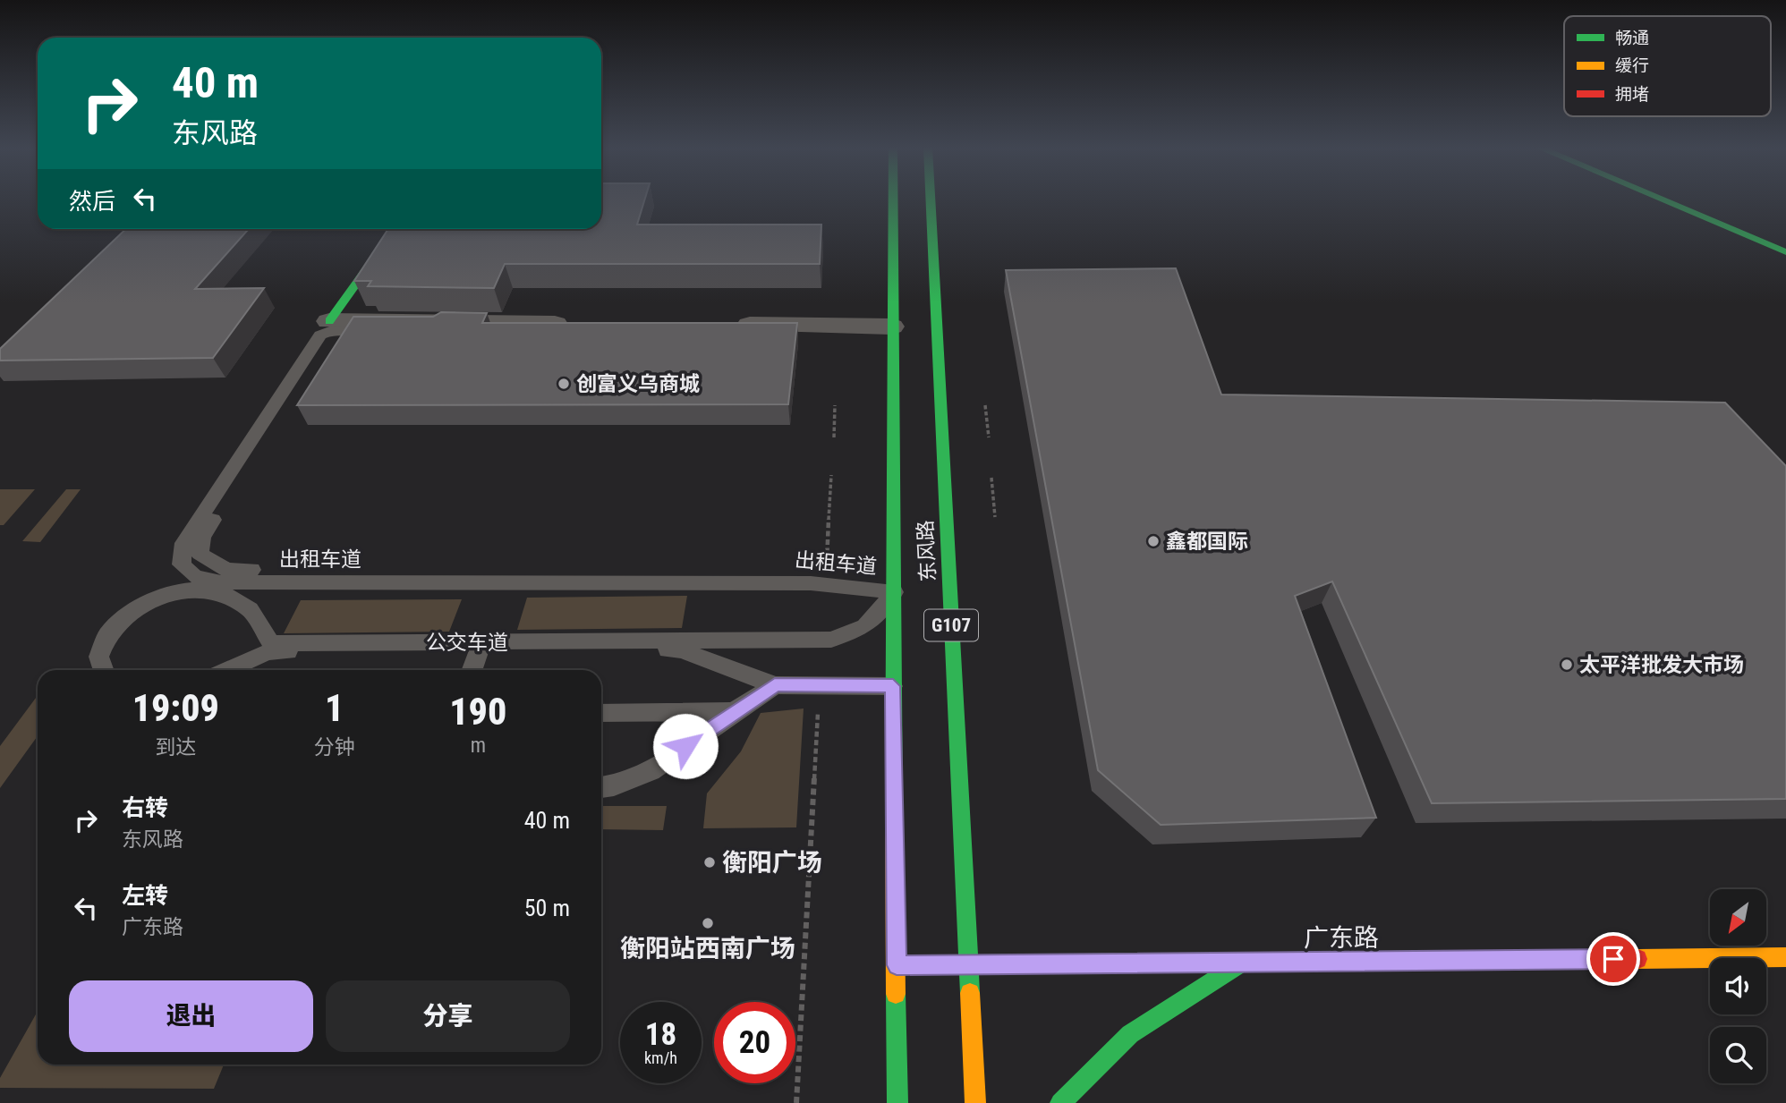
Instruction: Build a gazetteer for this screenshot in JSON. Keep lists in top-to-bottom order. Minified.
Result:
{"streets":{"main road":["东风路","G107","广东路"],"lane":["出租车道","公交车道"]},"crossings":[["东风路","出租车道"],["东风路","公交车道"],["东风路","广东路"],["出租车道","公交车道"]],"places":["创富义乌商城","鑫都国际","太平洋批发大市场","衡阳广场","衡阳站西南广场"],"legend":["畅通","缓行","拥堵"],"north":"bottom left","page":{"turn":["40 m","东风路"],"then":"然后","eta":["19:09","到达","1","分钟","190","m"],"list":[{"name":"右转","note":"东风路","value":"40 m"},{"name":"左转","note":"广东路","value":"50 m"}],"buttons":["退出","分享"],"speed":"18 km/h","limit":"20"}}
